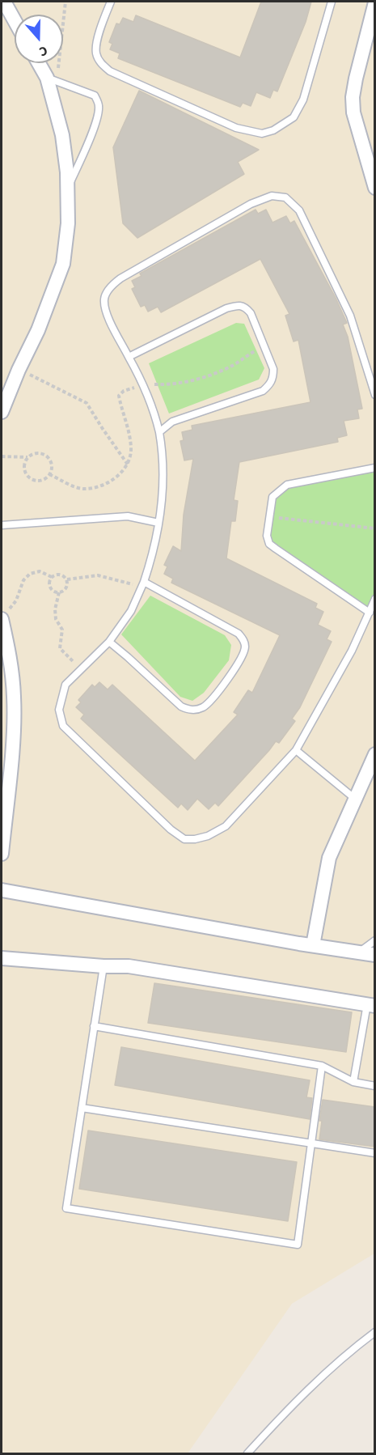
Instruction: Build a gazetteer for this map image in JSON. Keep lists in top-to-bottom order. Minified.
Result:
{"north":"bottom"}
